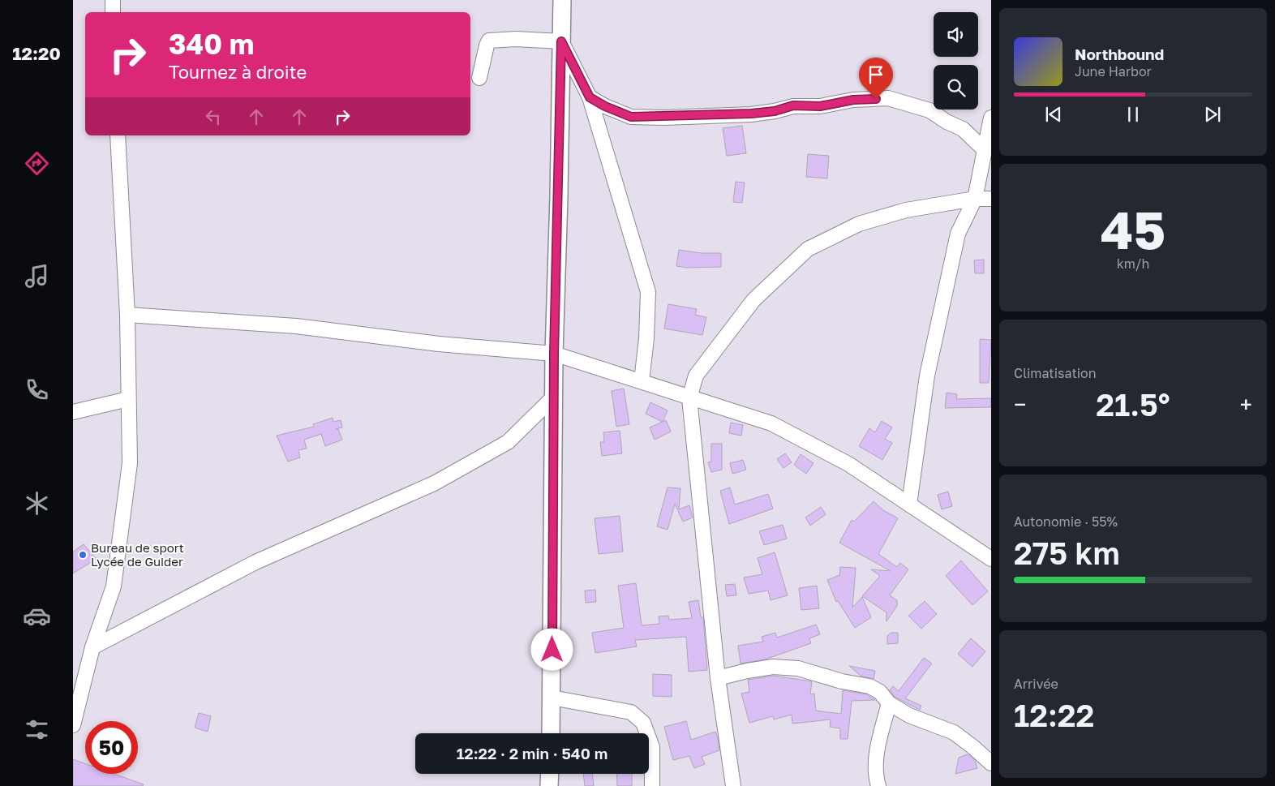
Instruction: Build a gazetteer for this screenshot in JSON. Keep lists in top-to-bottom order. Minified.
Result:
{"places":["Bureau de sport Lycée de Guider"],"page":{"tabs":"12:20","turn":["340 m","Tournez à droite"],"song":["Northbound","June Harbor"],"tile":[["45","km/h"],"Climatisation",["Autonomie · 55%","275 km"],["Arrivée","12:22"]],"heat":["−","21.5°","+"],"limit":"50","trip":"12:22 · 2 min · 540 m"}}
